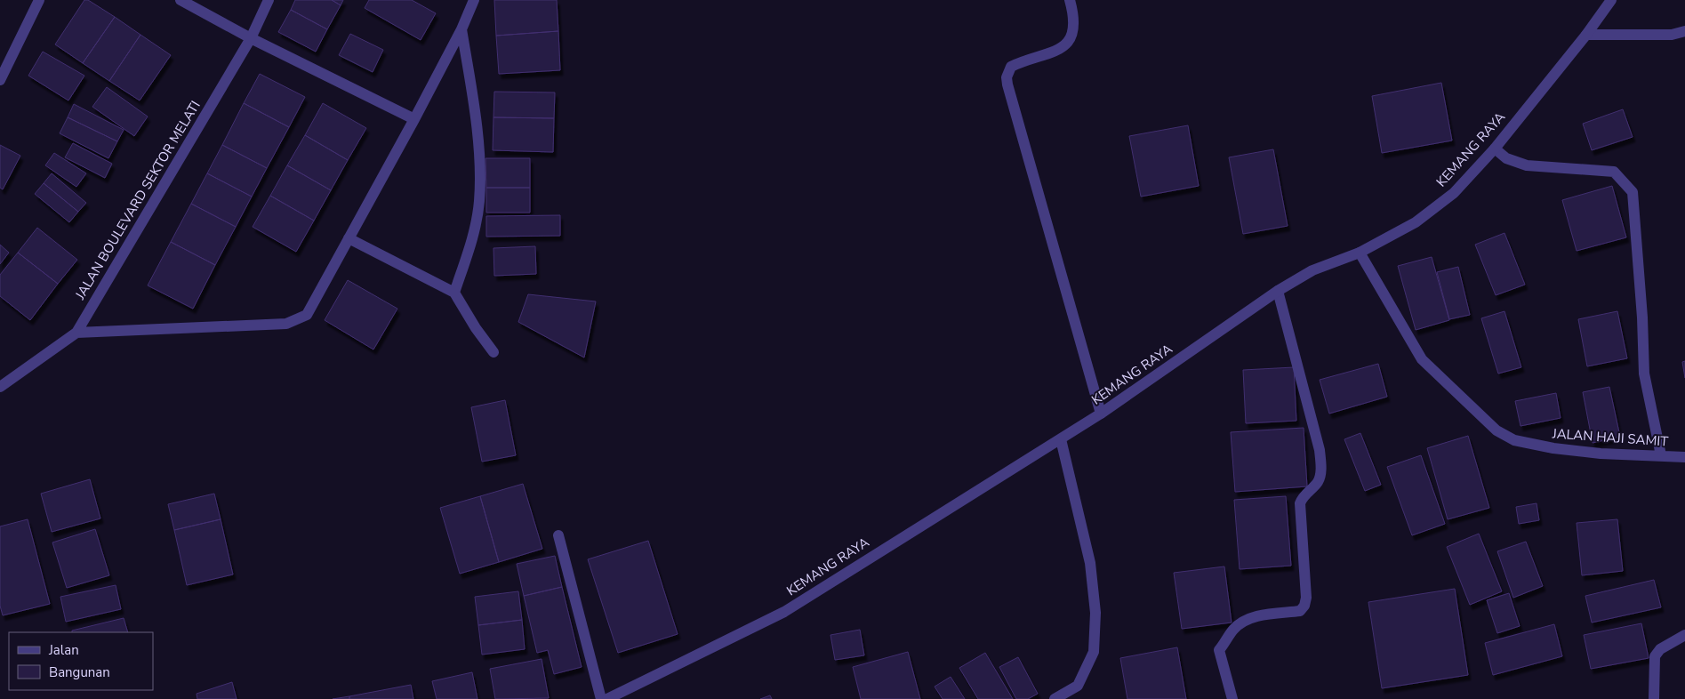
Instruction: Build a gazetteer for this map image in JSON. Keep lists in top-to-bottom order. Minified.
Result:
{"streets":{"street":["KEMANG RAYA","JALAN BOULEVARD SEKTOR MELATI","JALAN HAJI SAMIT"]},"crossings":[["KEMANG RAYA","JALAN HAJI SAMIT"]],"legend":["Jalan","Bangunan"]}
